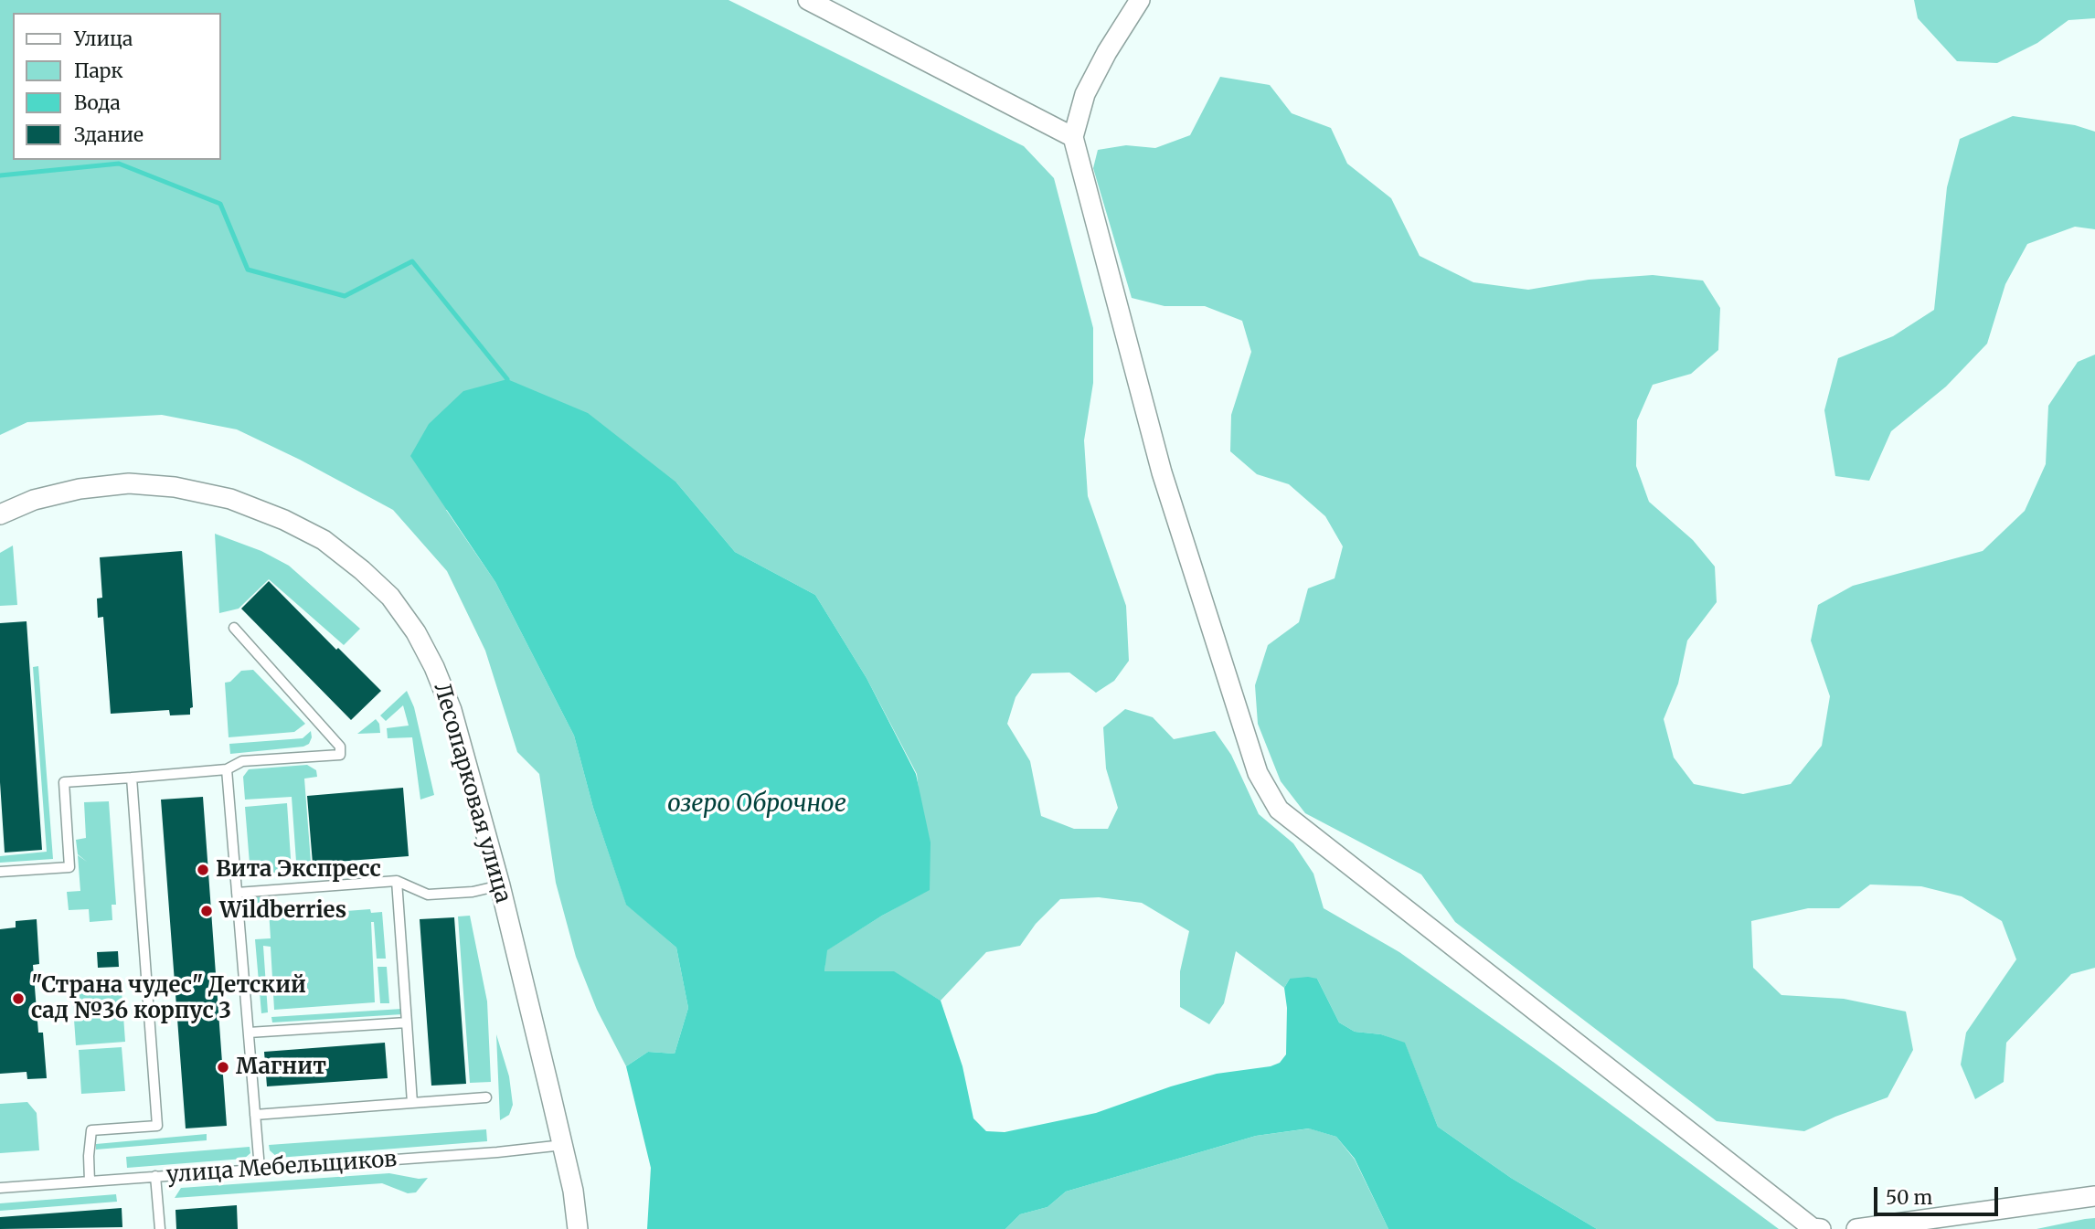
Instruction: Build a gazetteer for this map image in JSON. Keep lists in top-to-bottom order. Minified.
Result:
{"streets":{"street":["Лесопарковая улица"],"lane":["улица Мебельщиков"]},"crossings":[["Лесопарковая улица","улица Мебельщиков"]],"water":["озеро Оброчное"],"places":["Вита Экспресс","Wildberries","\"Страна чудес\" Детский сад №36 корпус 3","Магнит"],"legend":["Улица","Парк","Вода","Здание"],"scale_bar":"50 m"}
